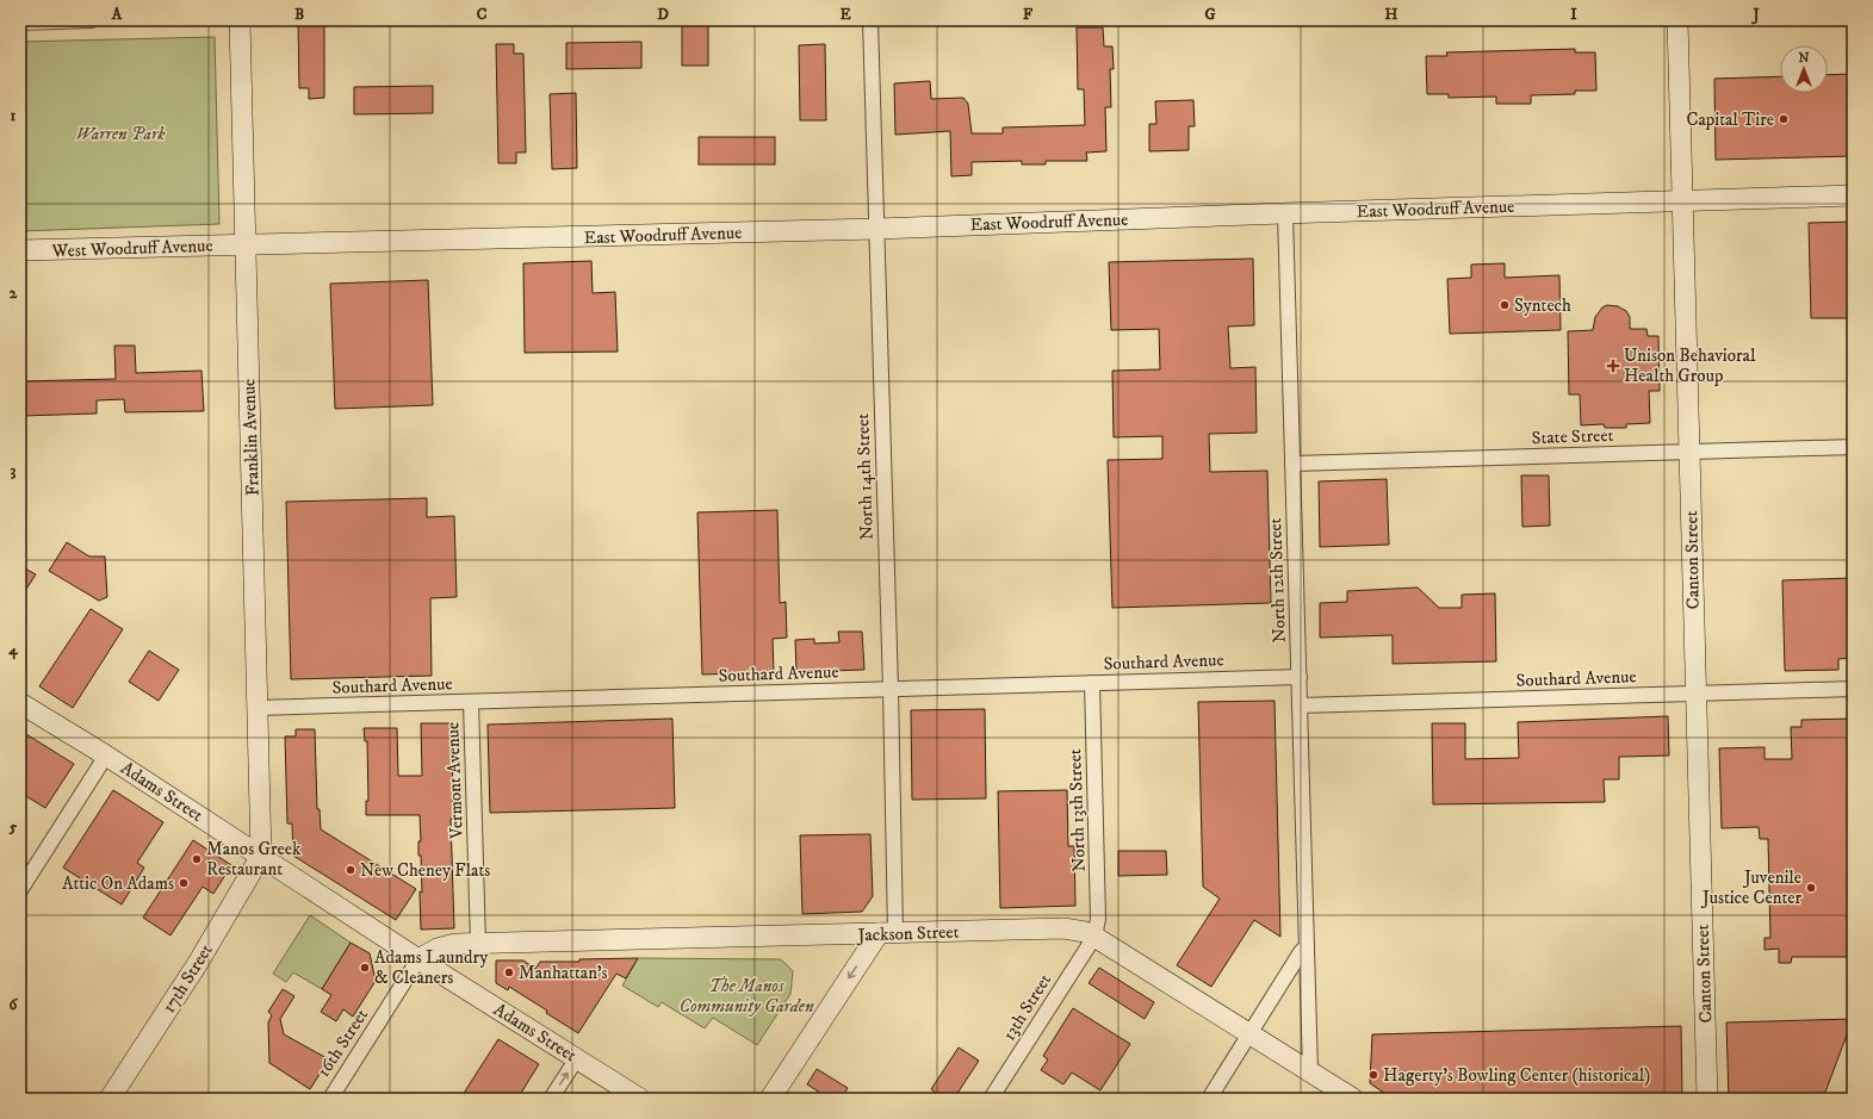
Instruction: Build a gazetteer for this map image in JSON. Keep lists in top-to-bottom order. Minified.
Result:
{"streets":{"street":["East Woodruff Avenue","West Woodruff Avenue","State Street","Franklin Avenue","North 14th Street","Canton Street","North 12th Street","Southard Avenue","Vermont Avenue","Adams Street","North 13th Street","Jackson Street","17th Street","13th Street","16th Street"]},"crossings":[["East Woodruff Avenue","West Woodruff Avenue"],["East Woodruff Avenue","Franklin Avenue"],["East Woodruff Avenue","North 14th Street"],["East Woodruff Avenue","Canton Street"],["East Woodruff Avenue","North 12th Street"],["West Woodruff Avenue","Franklin Avenue"],["State Street","Canton Street"],["State Street","North 12th Street"],["Franklin Avenue","Southard Avenue"],["Franklin Avenue","Adams Street"],["Franklin Avenue","17th Street"],["North 14th Street","Southard Avenue"],["North 14th Street","Jackson Street"],["Canton Street","Southard Avenue"],["North 12th Street","Southard Avenue"],["North 12th Street","Jackson Street"],["Southard Avenue","Vermont Avenue"],["Southard Avenue","North 13th Street"],["Vermont Avenue","Jackson Street"],["Adams Street","Jackson Street"],["Adams Street","17th Street"],["Adams Street","16th Street"],["North 13th Street","Jackson Street"],["North 13th Street","13th Street"],["Jackson Street","13th Street"],["Jackson Street","16th Street"]],"parks":["Warren Park","The Manos Community Garden"],"places":{"other":["Capital Tire","Syntech","Manos Greek Restaurant","New Cheney Flats","Attic On Adams","Juvenile Justice Center","Adams Laundry & Cleaners","Manhattan's","Hagerty's Bowling Center (historical)"],"health":["Unison Behavioral Health Group"]},"north":"top","grid":{"columns":["A","B","C","D","E","F","G","H","I","J"],"rows":["1","2","3","4","5","6"]}}
